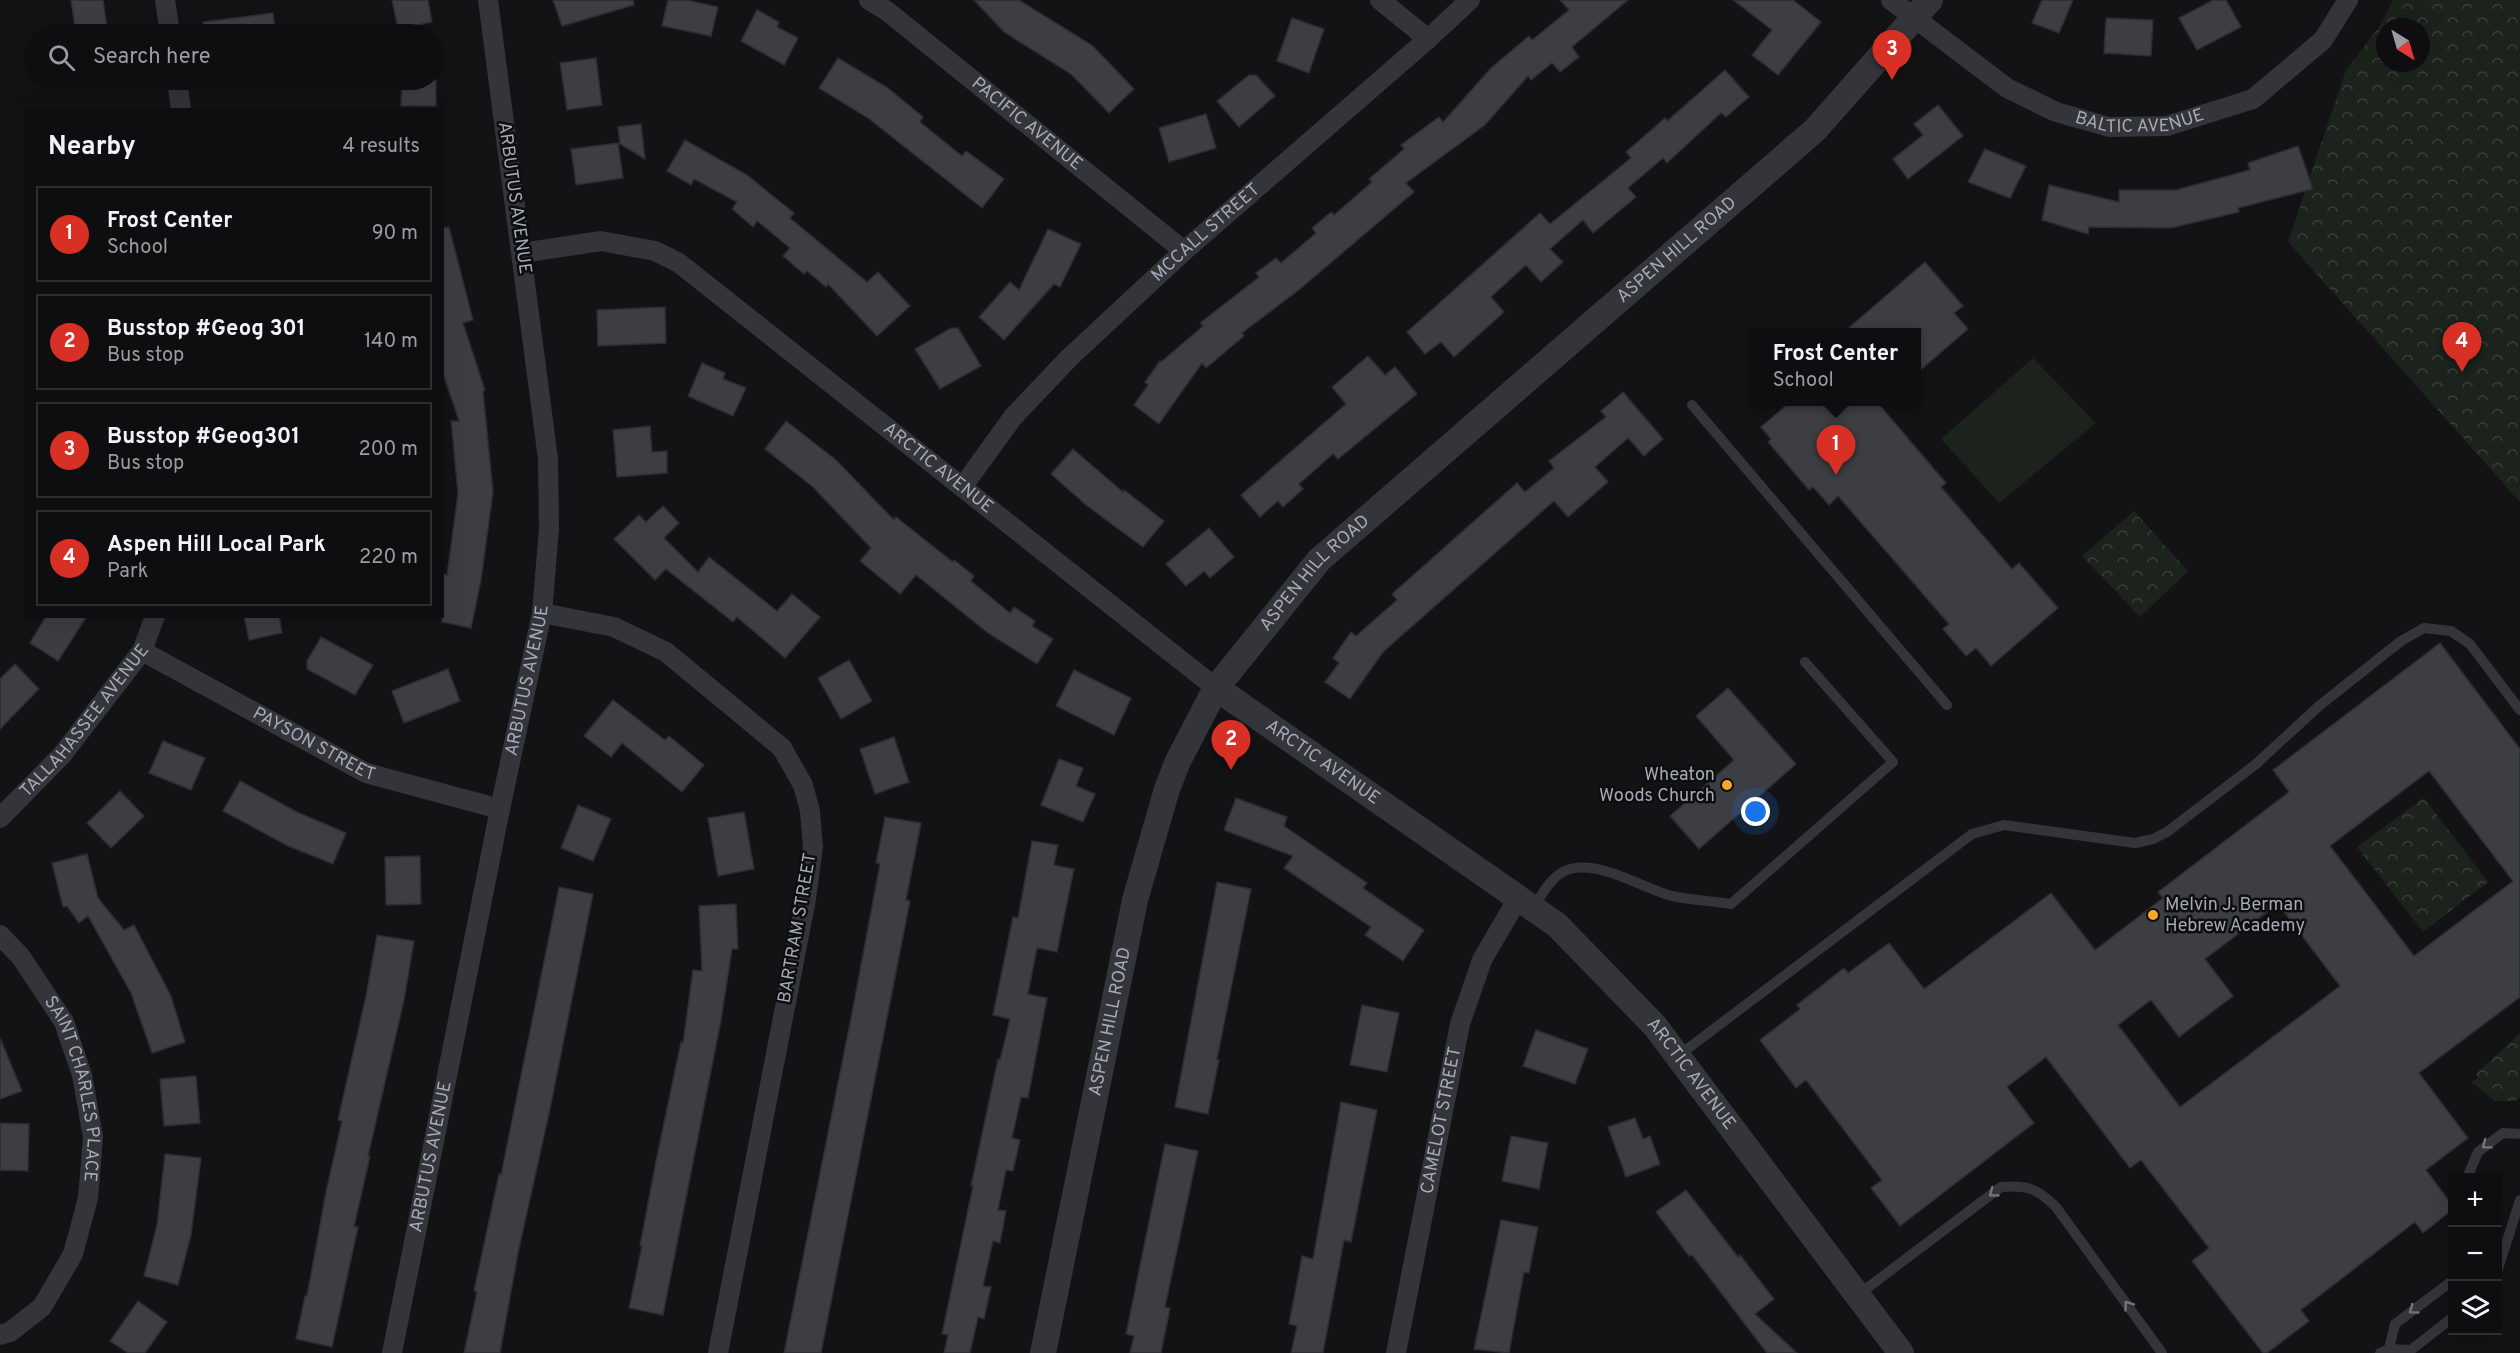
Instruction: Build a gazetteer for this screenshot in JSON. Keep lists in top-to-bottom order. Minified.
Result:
{"streets":{"street":["BALTIC AVENUE","PACIFIC AVENUE","ARBUTUS AVENUE","MCCALL STREET","ASPEN HILL ROAD","ARCTIC AVENUE","TALLAHASSEE AVENUE","PAYSON STREET","BARTRAM STREET","SAINT CHARLES PLACE","CAMELOT STREET"]},"crossings":[["BALTIC AVENUE","ASPEN HILL ROAD"],["PACIFIC AVENUE","MCCALL STREET"],["ARBUTUS AVENUE","ARCTIC AVENUE"],["ARBUTUS AVENUE","PAYSON STREET"],["ARBUTUS AVENUE","BARTRAM STREET"],["MCCALL STREET","ARCTIC AVENUE"],["ASPEN HILL ROAD","ARCTIC AVENUE"],["ARCTIC AVENUE","CAMELOT STREET"],["TALLAHASSEE AVENUE","PAYSON STREET"]],"places":["Wheaton Woods Church","Melvin J. Berman Hebrew Academy"],"north":"bottom right","page":{"search":"Search here","pins":["3","4","1","2"],"heading":["Nearby","4 results"],"list":[{"mark":"1","name":"Frost Center","note":"School","value":"90 m"},{"mark":"2","name":"Busstop #Geog 301","note":"Bus stop","value":"140 m"},{"mark":"3","name":"Busstop #Geog301","note":"Bus stop","value":"200 m"},{"mark":"4","name":"Aspen Hill Local Park","note":"Park","value":"220 m"}],"popup":["Frost Center","School"],"map_buttons":["+","−"]}}
